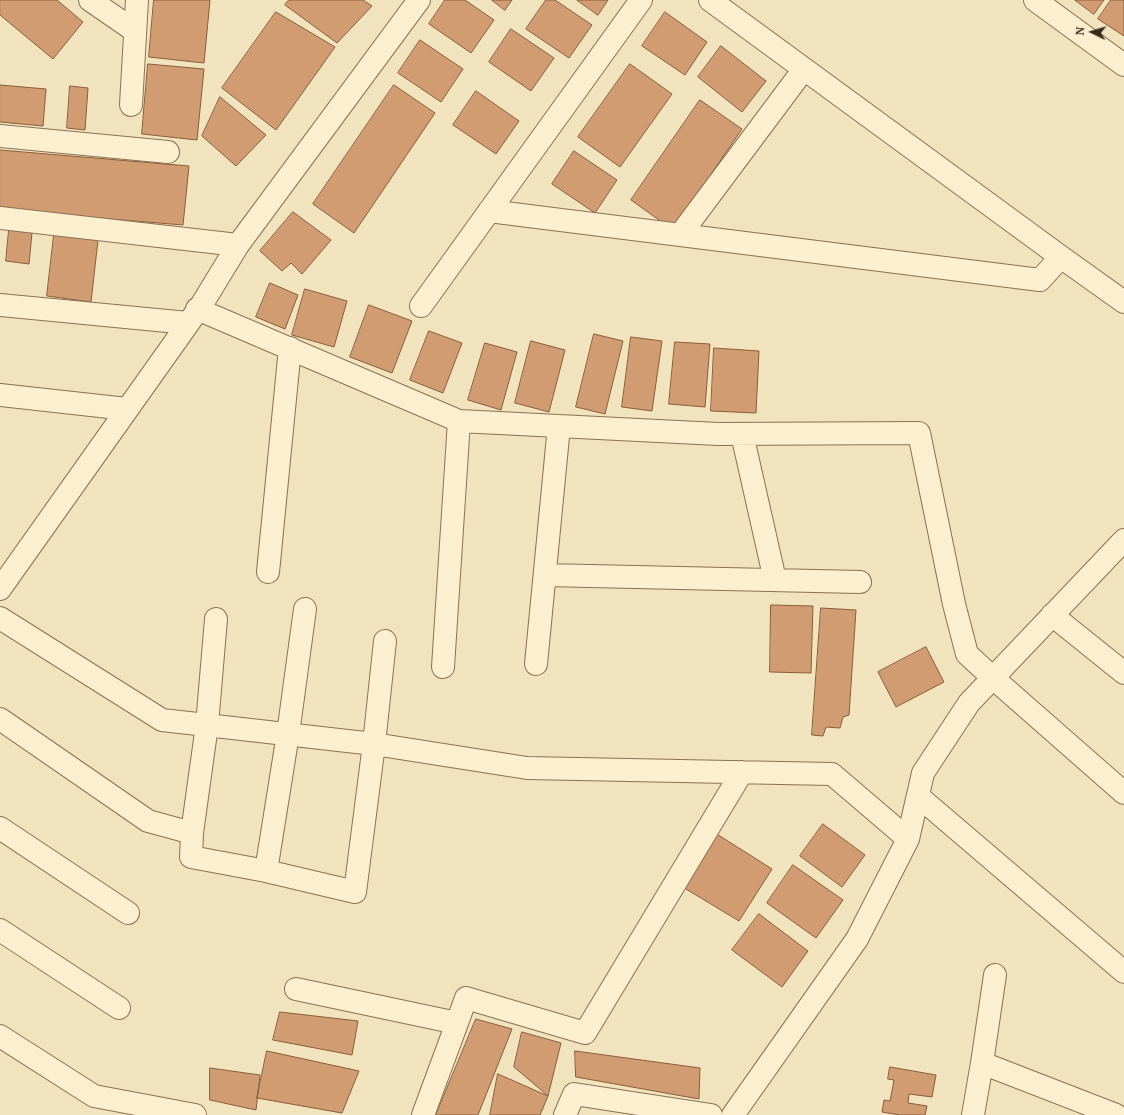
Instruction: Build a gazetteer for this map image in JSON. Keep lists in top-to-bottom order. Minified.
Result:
{"north":"left"}
